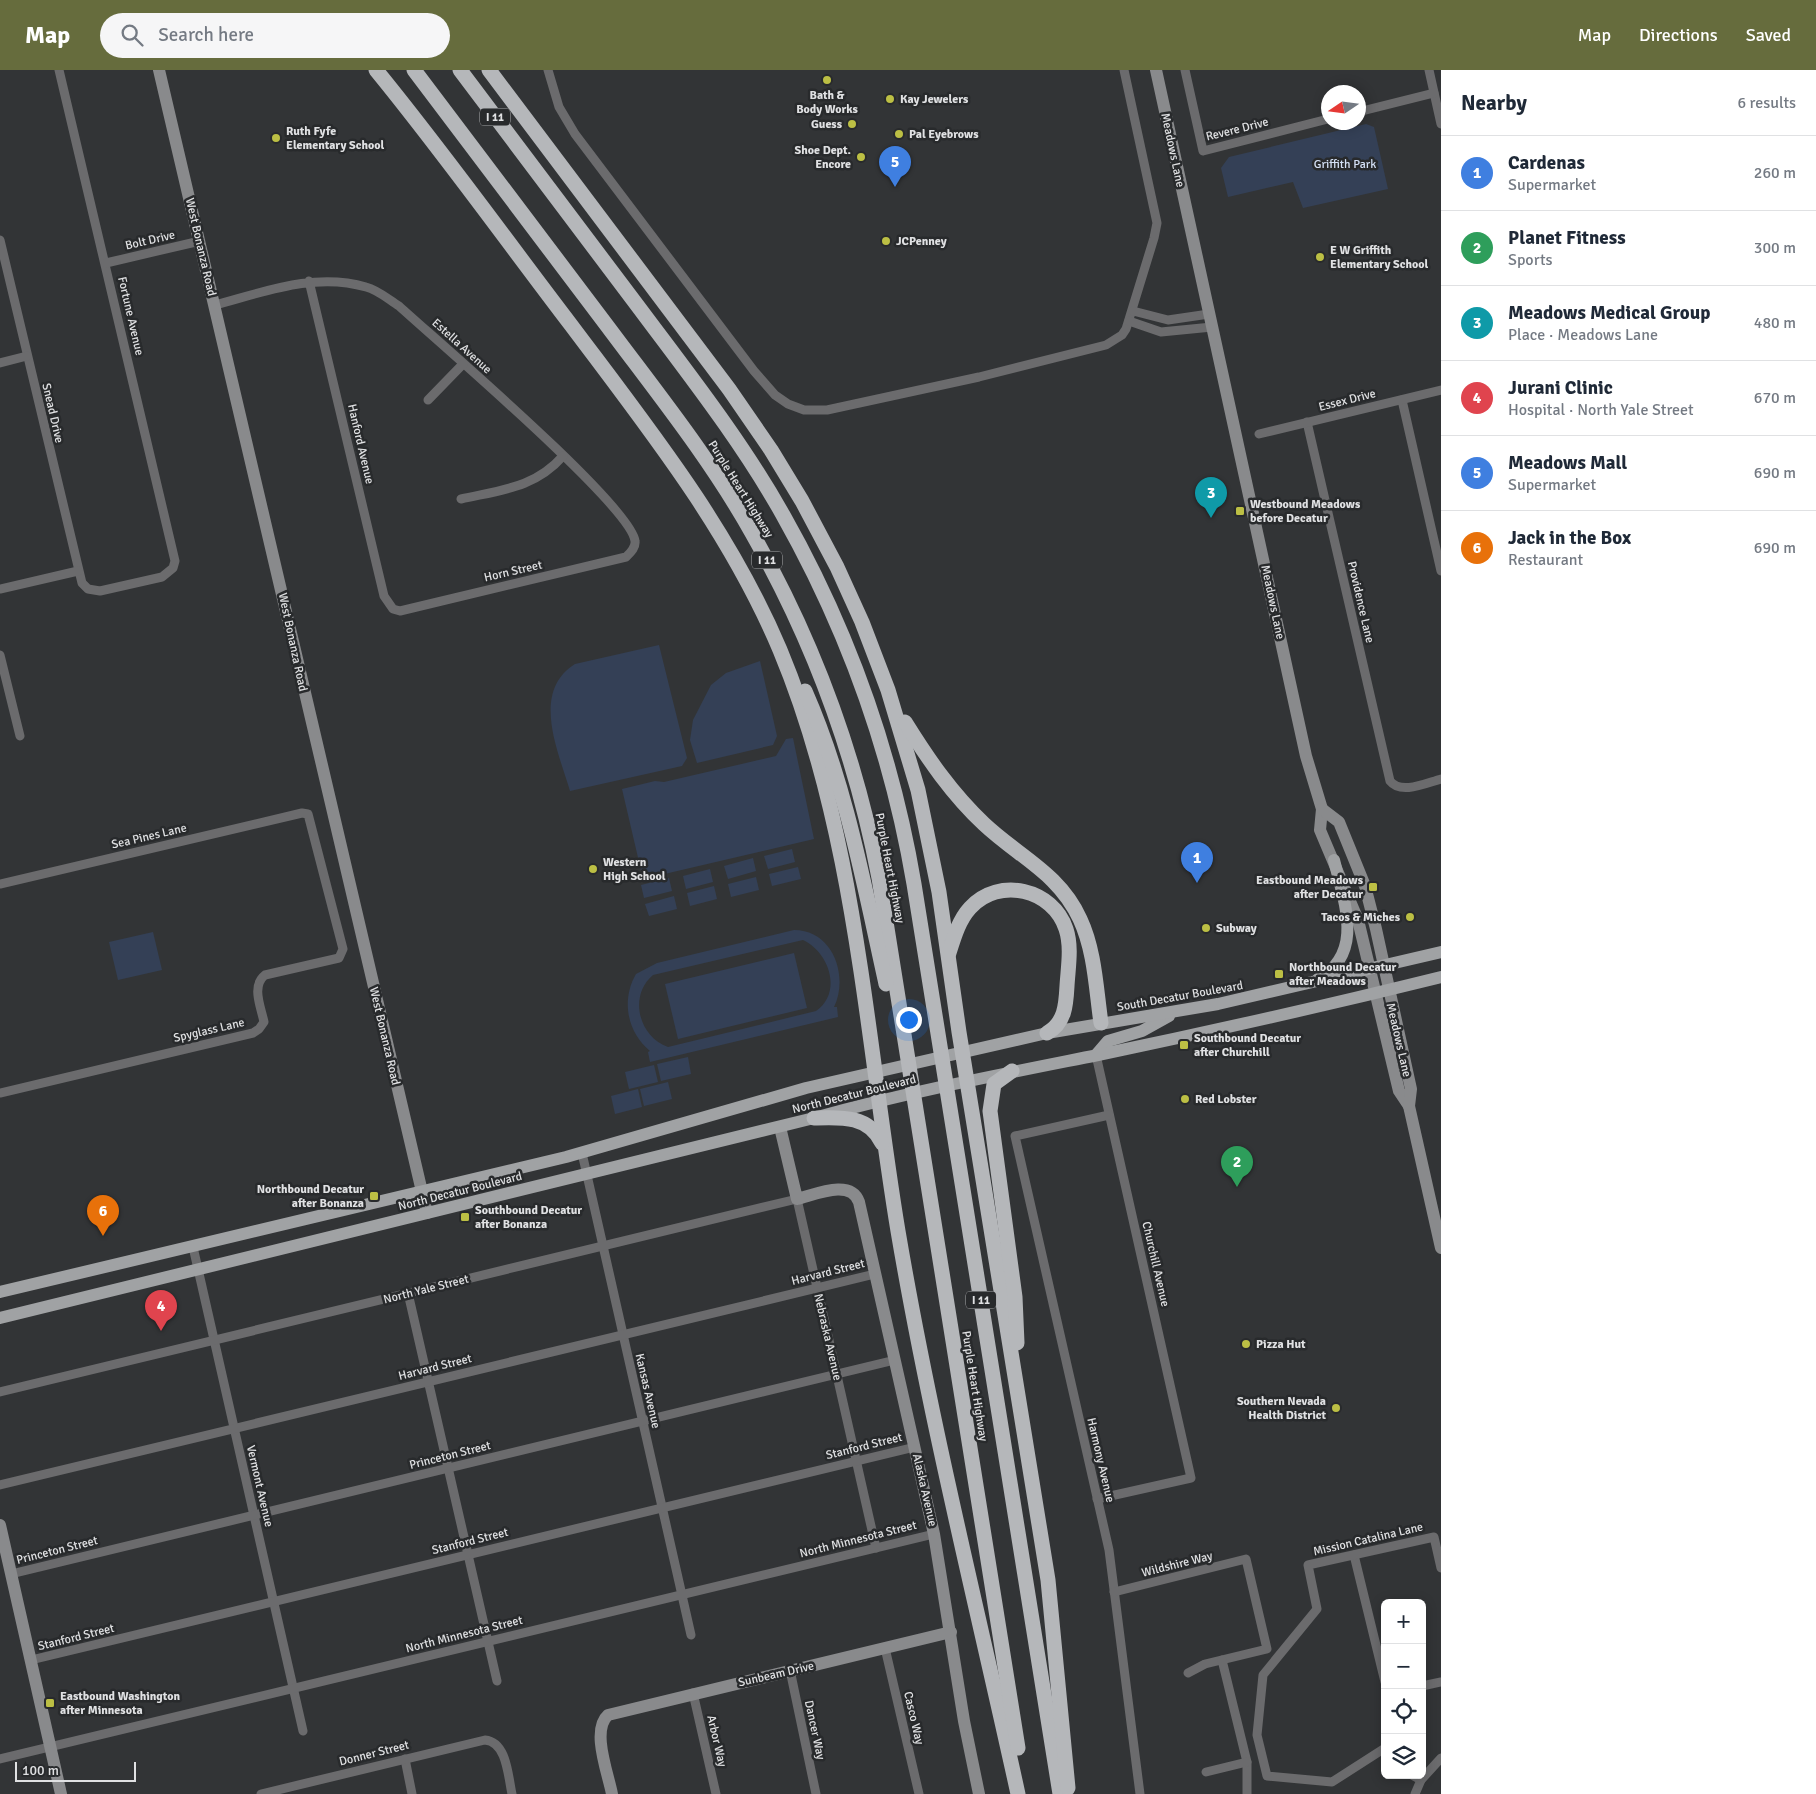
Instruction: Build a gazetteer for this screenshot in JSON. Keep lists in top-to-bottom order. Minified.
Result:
{"streets":{"highway":["I 11","Purple Heart Highway"],"main road":["South Decatur Boulevard","North Decatur Boulevard"],"street":["Revere Drive","Meadows Lane","Bolt Drive","West Bonanza Road","Fortune Avenue","Estella Avenue","Essex Drive","Snead Drive","Hanford Avenue","Horn Street","Providence Lane","Sea Pines Lane","Spyglass Lane","Churchill Avenue","Harvard Street","North Yale Street","Nebraska Avenue","Kansas Avenue","Stanford Street","Princeton Street","Harmony Avenue","Vermont Avenue","Alaska Avenue","North Minnesota Street","Mission Catalina Lane","Wildshire Way","Sunbeam Drive","Casco Way","Dancer Way","Arbor Way","Donner Street"]},"crossings":[["Meadows Lane","South Decatur Boulevard"],["Bolt Drive","West Bonanza Road"],["Bolt Drive","Fortune Avenue"],["West Bonanza Road","Estella Avenue"],["West Bonanza Road","North Decatur Boulevard"],["Fortune Avenue","Snead Drive"],["Estella Avenue","Hanford Avenue"],["Estella Avenue","Horn Street"],["Essex Drive","Providence Lane"],["Hanford Avenue","Horn Street"],["Sea Pines Lane","Spyglass Lane"],["South Decatur Boulevard","North Decatur Boulevard"],["North Decatur Boulevard","Nebraska Avenue"],["North Decatur Boulevard","Kansas Avenue"],["North Decatur Boulevard","Vermont Avenue"],["Churchill Avenue","Harmony Avenue"],["Harvard Street","Nebraska Avenue"],["Harvard Street","Kansas Avenue"],["Harvard Street","Vermont Avenue"],["Harvard Street","Alaska Avenue"],["North Yale Street","Nebraska Avenue"],["North Yale Street","Kansas Avenue"],["North Yale Street","Vermont Avenue"],["North Yale Street","Alaska Avenue"],["Nebraska Avenue","Stanford Street"],["Nebraska Avenue","Princeton Street"],["Nebraska Avenue","North Minnesota Street"],["Kansas Avenue","Stanford Street"],["Kansas Avenue","Princeton Street"],["Kansas Avenue","North Minnesota Street"],["Stanford Street","Vermont Avenue"],["Stanford Street","Alaska Avenue"],["Princeton Street","Vermont Avenue"],["Princeton Street","Alaska Avenue"],["Harmony Avenue","Wildshire Way"],["Vermont Avenue","North Minnesota Street"],["Alaska Avenue","North Minnesota Street"],["Alaska Avenue","Sunbeam Drive"],["Sunbeam Drive","Casco Way"],["Sunbeam Drive","Dancer Way"],["Sunbeam Drive","Arbor Way"]],"parks":["Griffith Park"],"places":{"other":["Bath & Body Works","Kay Jewelers","Guess","Pal Eyebrows","Ruth Fyfe Elementary School","Shoe Dept. Encore","JCPenney","E W Griffith Elementary School","Western High School","Tacos & Miches","Subway","Red Lobster","Pizza Hut","Southern Nevada Health District"],"transit":["Westbound Meadows before Decatur","Eastbound Meadows after Decatur","Northbound Decatur after Meadows","Southbound Decatur after Churchill","Northbound Decatur after Bonanza","Southbound Decatur after Bonanza","Eastbound Washington after Minnesota"]},"scale_bar":"100 m","north":"left","page":{"header":"Map","search":"Search here","nav":["Map","Directions","Saved"],"heading":["Nearby","6 results"],"list":[{"mark":"1","name":"Cardenas","note":"Supermarket","value":"260 m"},{"mark":"2","name":"Planet Fitness","note":"Sports","value":"300 m"},{"mark":"3","name":"Meadows Medical Group","note":"Place · Meadows Lane","value":"480 m"},{"mark":"4","name":"Jurani Clinic","note":"Hospital · North Yale Street","value":"670 m"},{"mark":"5","name":"Meadows Mall","note":"Supermarket","value":"690 m"},{"mark":"6","name":"Jack in the Box","note":"Restaurant","value":"690 m"}],"pins":["5","3","1","2","6","4"],"map_buttons":["+","−"],"scale":"100 m"}}
